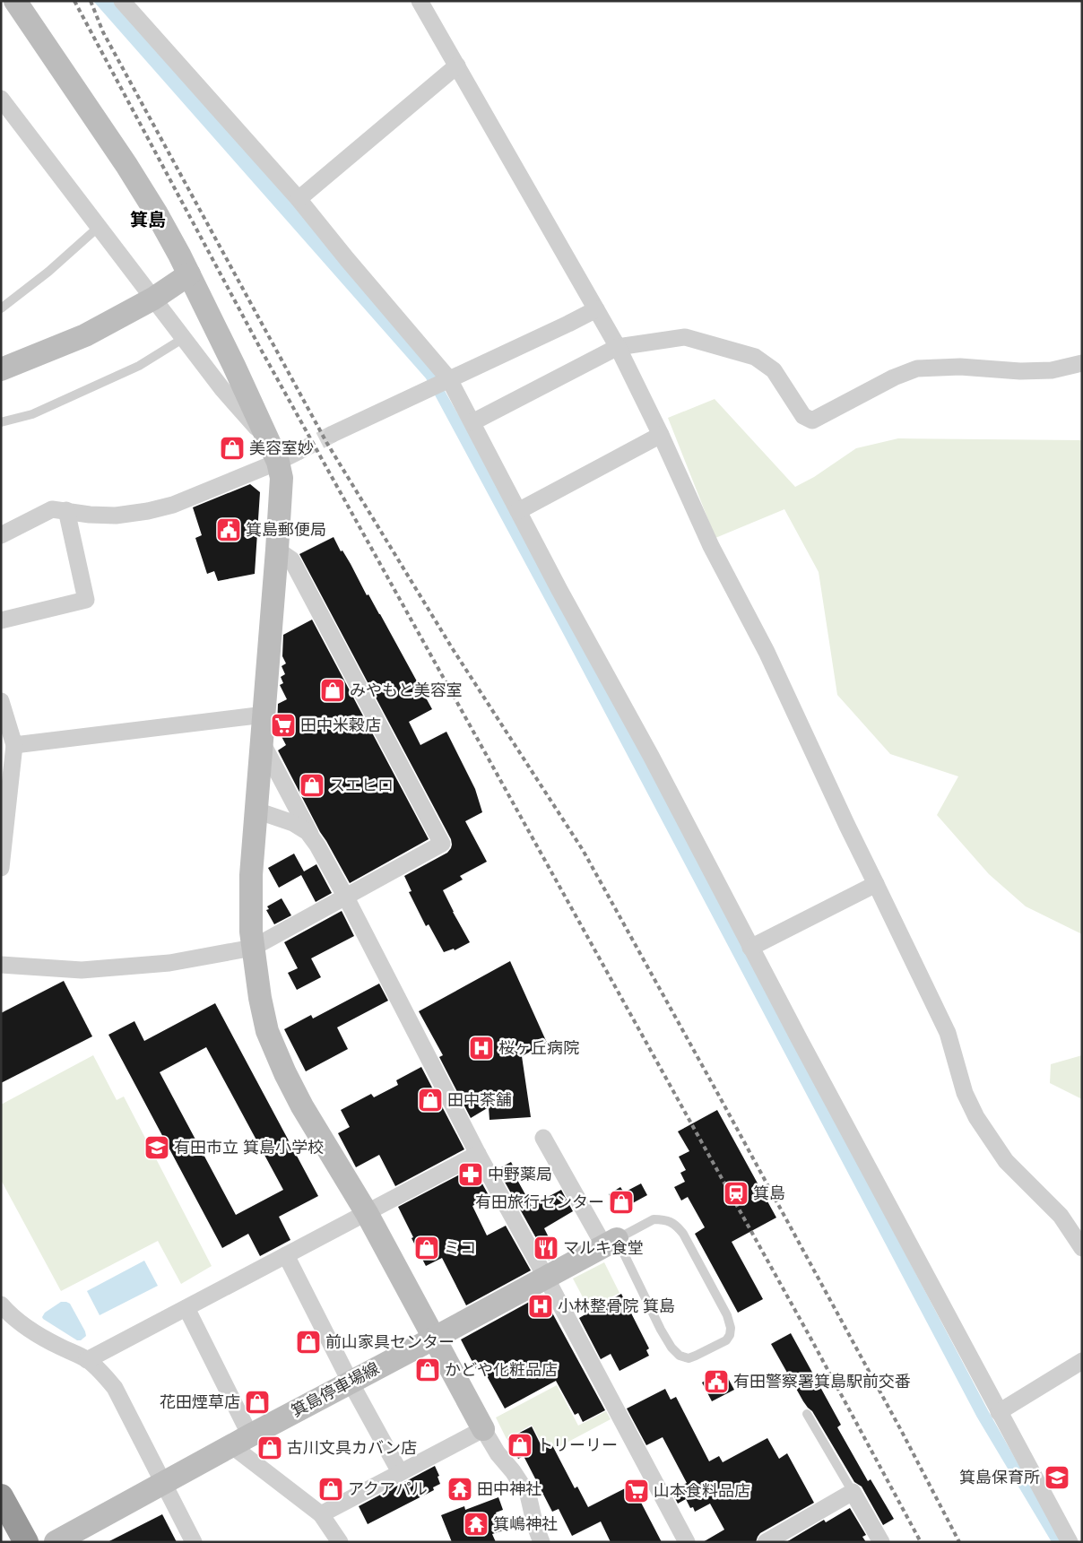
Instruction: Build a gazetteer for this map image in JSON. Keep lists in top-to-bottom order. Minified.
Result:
{"streets":{"street":["箕島停車場線"]},"districts":["箕島"],"places":{"shop":["美容室妙","みやもと美容室","スエヒロ","田中茶舗","有田旅行センター","ミコ","前山家具センター","かどや化粧品店","花田煙草店","トリーリー","古川文具カバン店","アクアパル"],"public building":["箕島郵便局","有田警察署箕島駅前交番"],"supermarket":["田中米穀店","山本食料品店"],"hospital":["桜ヶ丘病院","小林整骨院 箕島"],"school or university":["有田市立 箕島小学校","箕島保育所"],"pharmacy":["中野薬局"],"station":["箕島"],"restaurant":["マルキ食堂"],"temple":["田中神社","箕嶋神社"]}}
